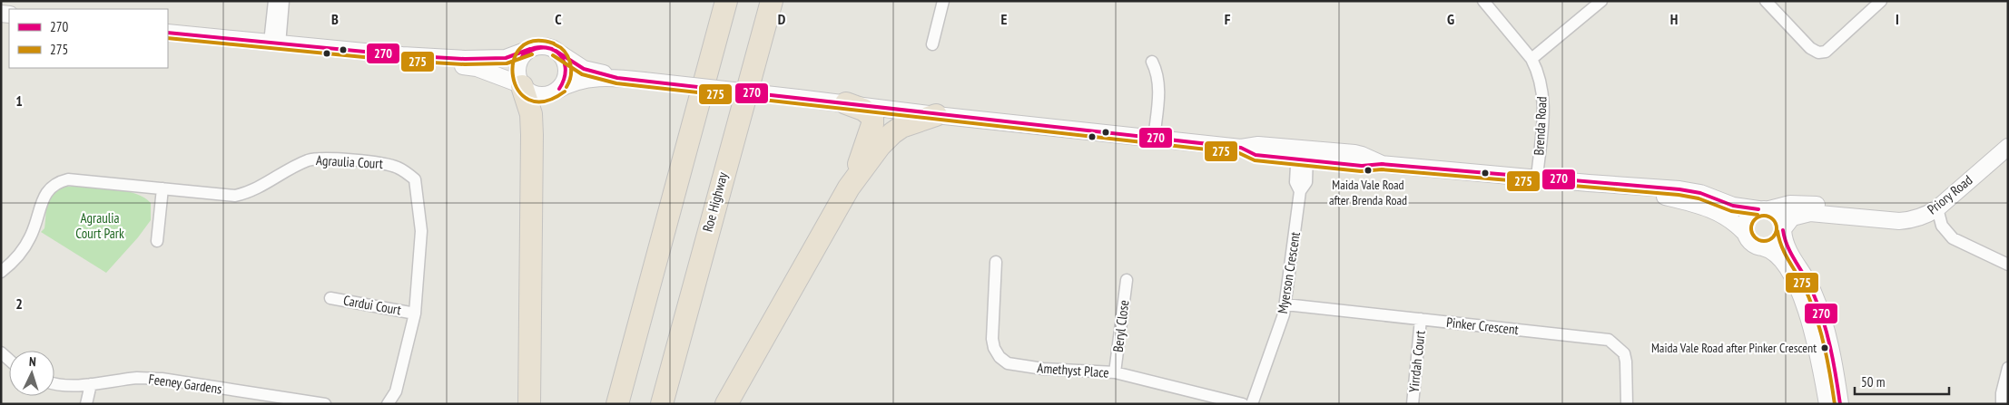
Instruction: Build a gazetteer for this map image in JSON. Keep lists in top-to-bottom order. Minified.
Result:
{"streets":{"highway":["Roe Highway"],"main road":["Priory Road"],"street":["Brenda Road","Agraulia Court","Myerson Crescent","Cardui Court","Beryl Close","Pinker Crescent","Yirrdah Court","Amethyst Place","Feeney Gardens"]},"crossings":[["Agraulia Court","Cardui Court"],["Myerson Crescent","Pinker Crescent"],["Beryl Close","Amethyst Place"],["Pinker Crescent","Yirrdah Court"]],"parks":["Agraulia Court Park"],"places":["Maida Vale Road after Brenda Road","Maida Vale Road after Pinker Crescent"],"lines":["transit line 270","transit line 275"],"legend":["270","275"],"scale_bar":"50 m","north":"top","grid":{"columns":["B","C","D","E","F","G","H","I"],"rows":["1","2"]}}
